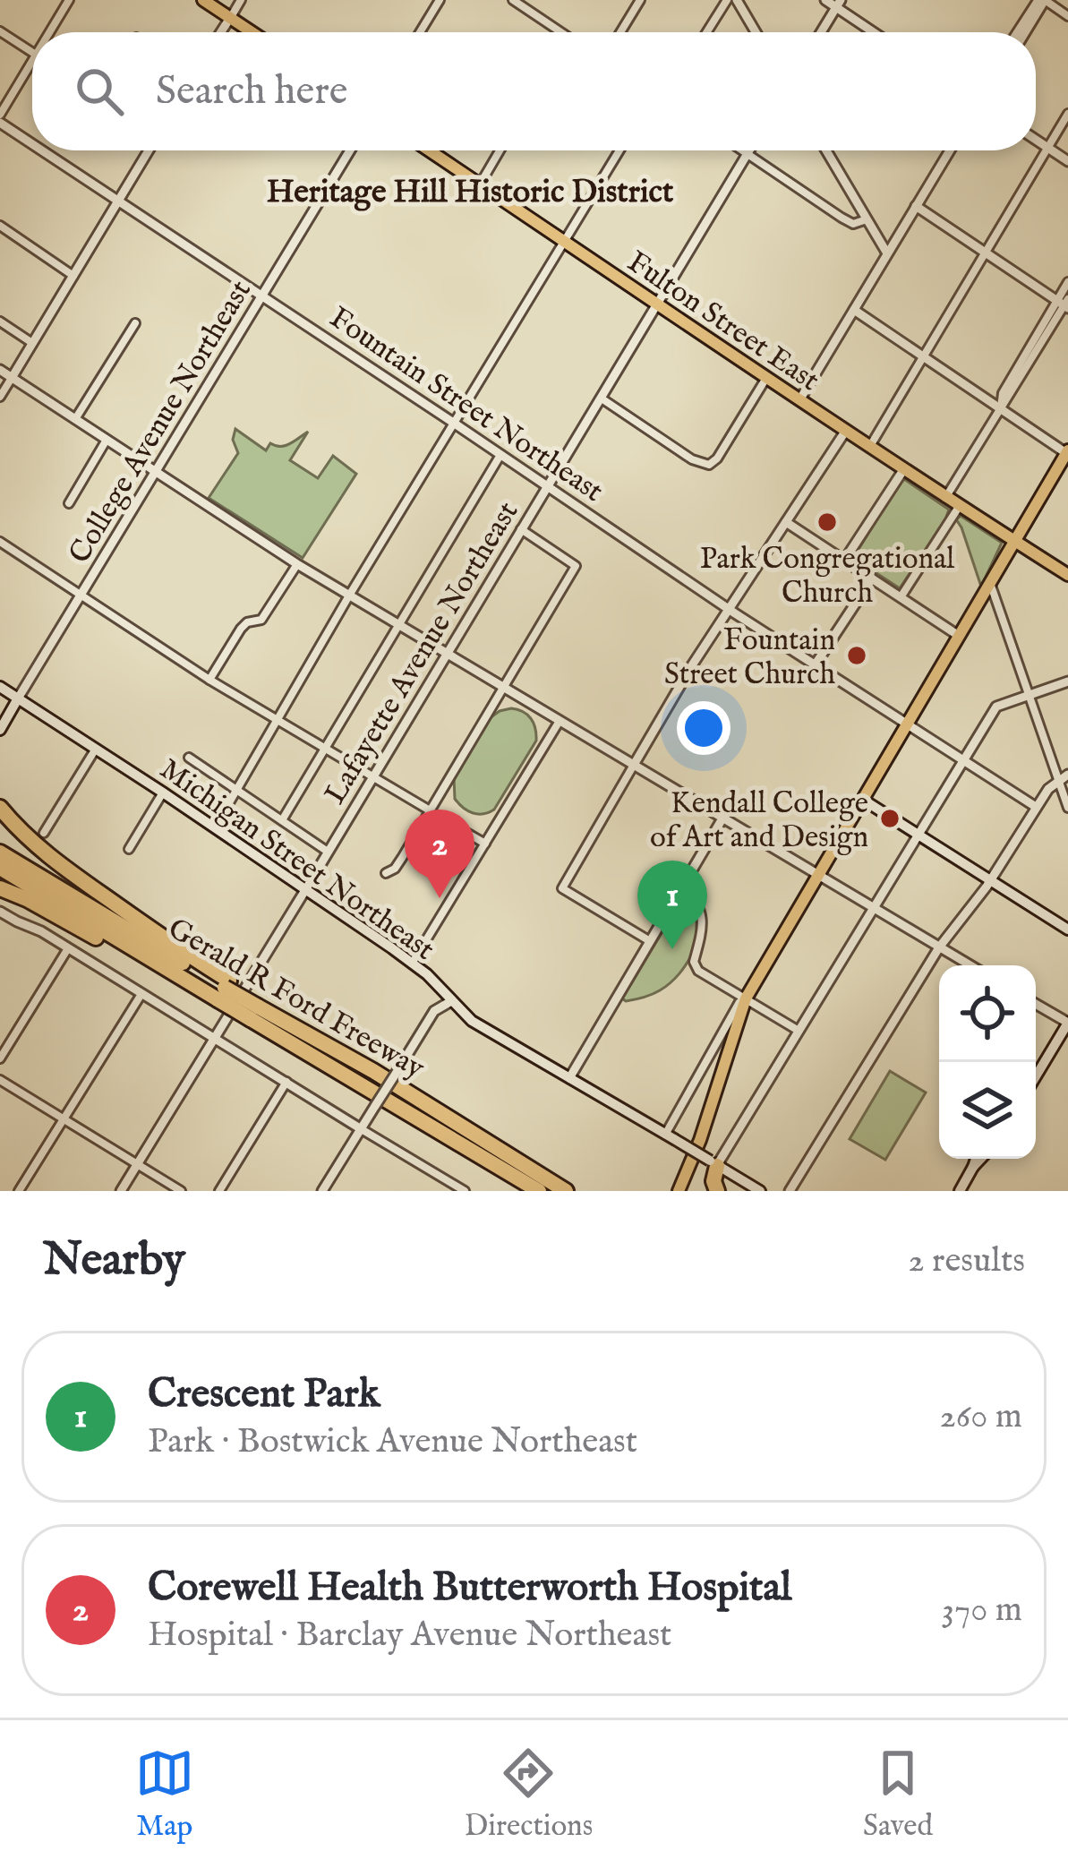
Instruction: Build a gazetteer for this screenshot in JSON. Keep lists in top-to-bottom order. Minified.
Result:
{"streets":{"highway":["Gerald R Ford Freeway"],"main road":["Fulton Street East","College Avenue Northeast","Michigan Street Northeast"],"street":["Fountain Street Northeast","Lafayette Avenue Northeast"]},"crossings":[["Fulton Street East","Lafayette Avenue Northeast"],["Fountain Street Northeast","College Avenue Northeast"],["Fountain Street Northeast","Lafayette Avenue Northeast"],["College Avenue Northeast","Michigan Street Northeast"],["Lafayette Avenue Northeast","Michigan Street Northeast"]],"districts":["Heritage Hill Historic District"],"places":["Park Congregational Church","Fountain Street Church","Kendall College of Art and Design"],"page":{"search":"Search here","pins":["2","1"],"heading":["Nearby","2 results"],"list":[{"mark":"1","name":"Crescent Park","note":"Park · Bostwick Avenue Northeast","value":"260 m"},{"mark":"2","name":"Corewell Health Butterworth Hospital","note":"Hospital · Barclay Avenue Northeast","value":"370 m"}],"nav":["Map","Directions","Saved"]}}
